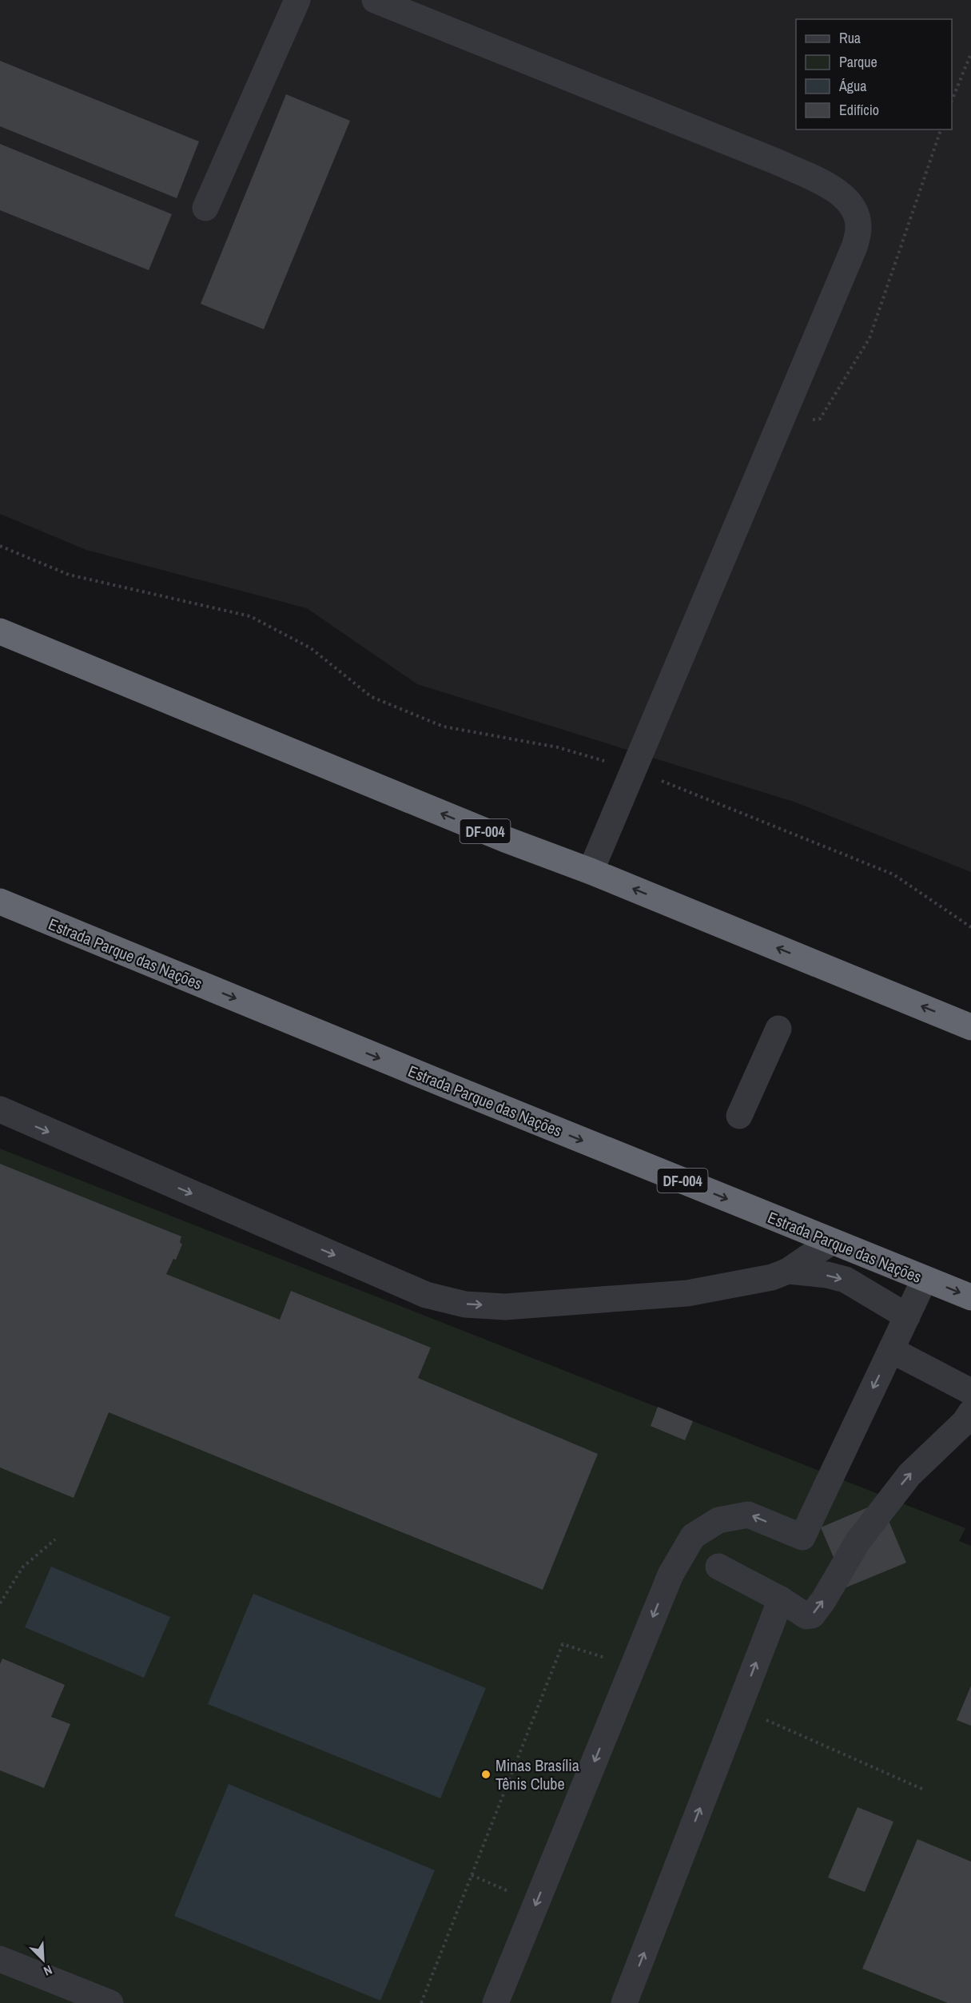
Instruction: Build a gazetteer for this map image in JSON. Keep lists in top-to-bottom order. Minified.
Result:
{"streets":{"highway":["DF-004","Estrada Parque das Nações"]},"one_way":["Estrada Parque das Nações"],"places":["Minas Brasília Tênis Clube"],"legend":["Rua","Parque","Água","Edifício"],"north":"bottom right"}
